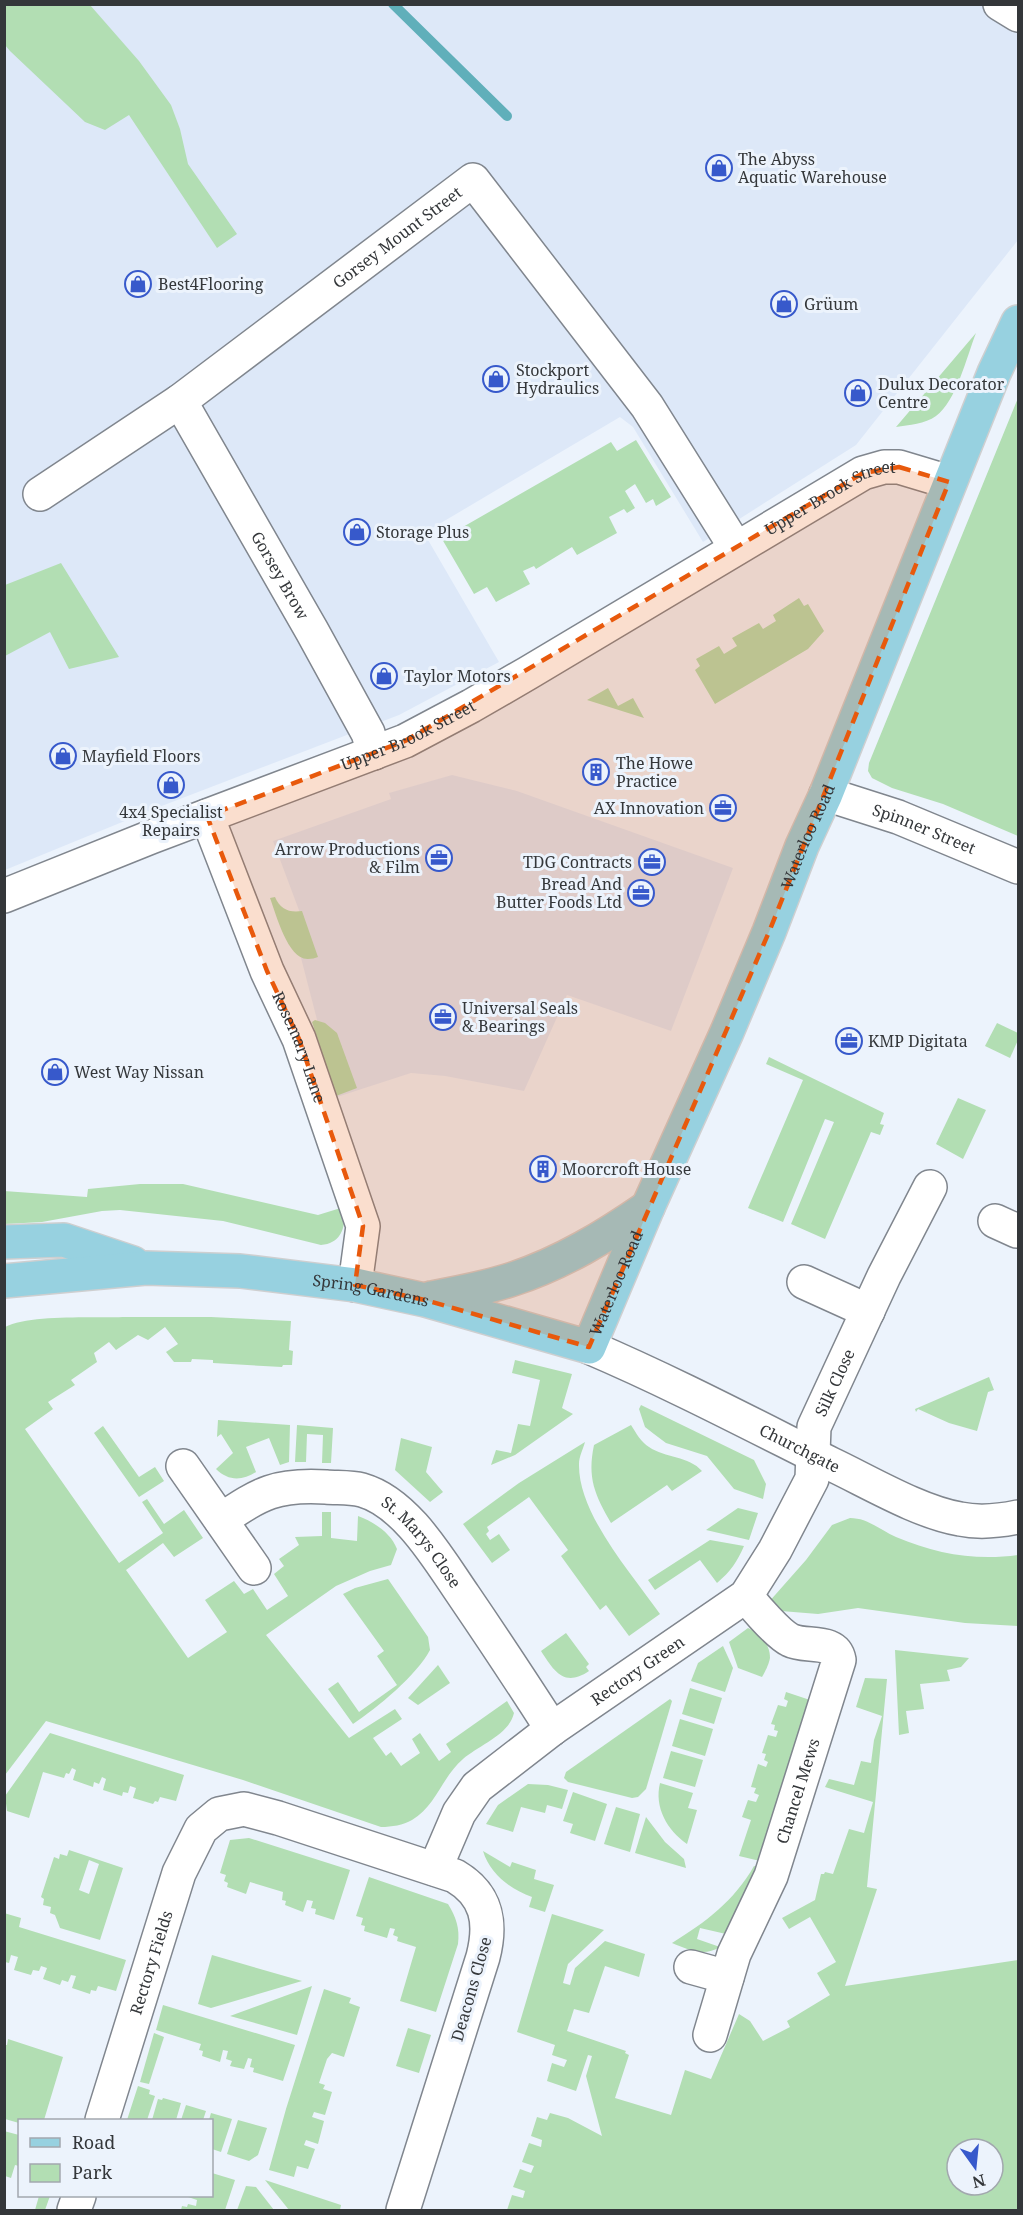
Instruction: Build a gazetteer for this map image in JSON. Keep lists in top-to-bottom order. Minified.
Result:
{"streets":{"main road":["Waterloo Road","Spring Gardens"],"street":["Gorsey Mount Street","Upper Brook Street","Gorsey Brow","Spinner Street","Rosemary Lane","Silk Close","Churchgate","St. Marys Close","Rectory Green","Chancel Mews","Rectory Fields","Deacons Close"]},"crossings":[["Gorsey Mount Street","Upper Brook Street"],["Gorsey Mount Street","Gorsey Brow"],["Upper Brook Street","Gorsey Brow"],["Upper Brook Street","Waterloo Road"],["Upper Brook Street","Rosemary Lane"],["Spinner Street","Waterloo Road"],["Waterloo Road","Spring Gardens"],["Waterloo Road","Churchgate"],["Rosemary Lane","Spring Gardens"],["Spring Gardens","Churchgate"],["Silk Close","Churchgate"],["Silk Close","Rectory Green"],["Churchgate","Rectory Green"],["St. Marys Close","Rectory Green"],["Rectory Green","Chancel Mews"],["Rectory Green","Deacons Close"],["Rectory Fields","Deacons Close"]],"places":{"shop":["The Abyss Aquatic Warehouse","Best4Flooring","Grüum","Stockport Hydraulics","Dulux Decorator Centre","Storage Plus","Taylor Motors","Mayfield Floors","4x4 Specialist Repairs","West Way Nissan"],"building":["The Howe Practice","Moorcroft House"],"office":["AX Innovation","Arrow Productions & Film","TDG Contracts","Bread And Butter Foods Ltd","Universal Seals & Bearings","KMP Digitata"]},"legend":["Road","Park"],"north":"bottom"}
